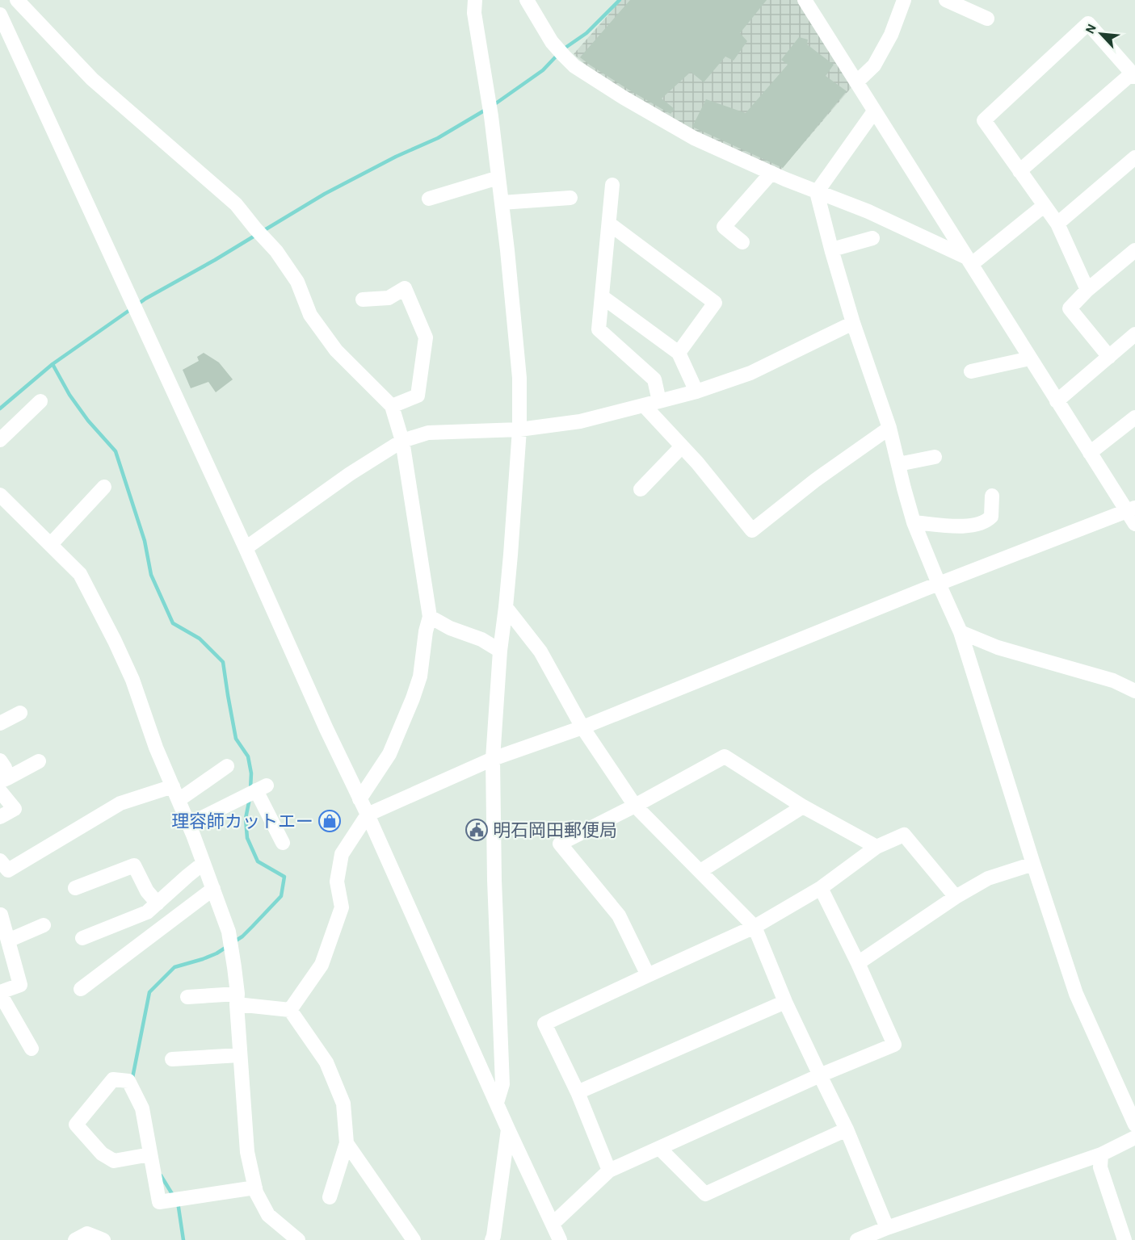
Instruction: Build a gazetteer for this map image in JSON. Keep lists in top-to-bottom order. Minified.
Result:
{"places":{"shop":["理容師カットエー"],"public building":["明石岡田郵便局"]},"north":"top left"}
